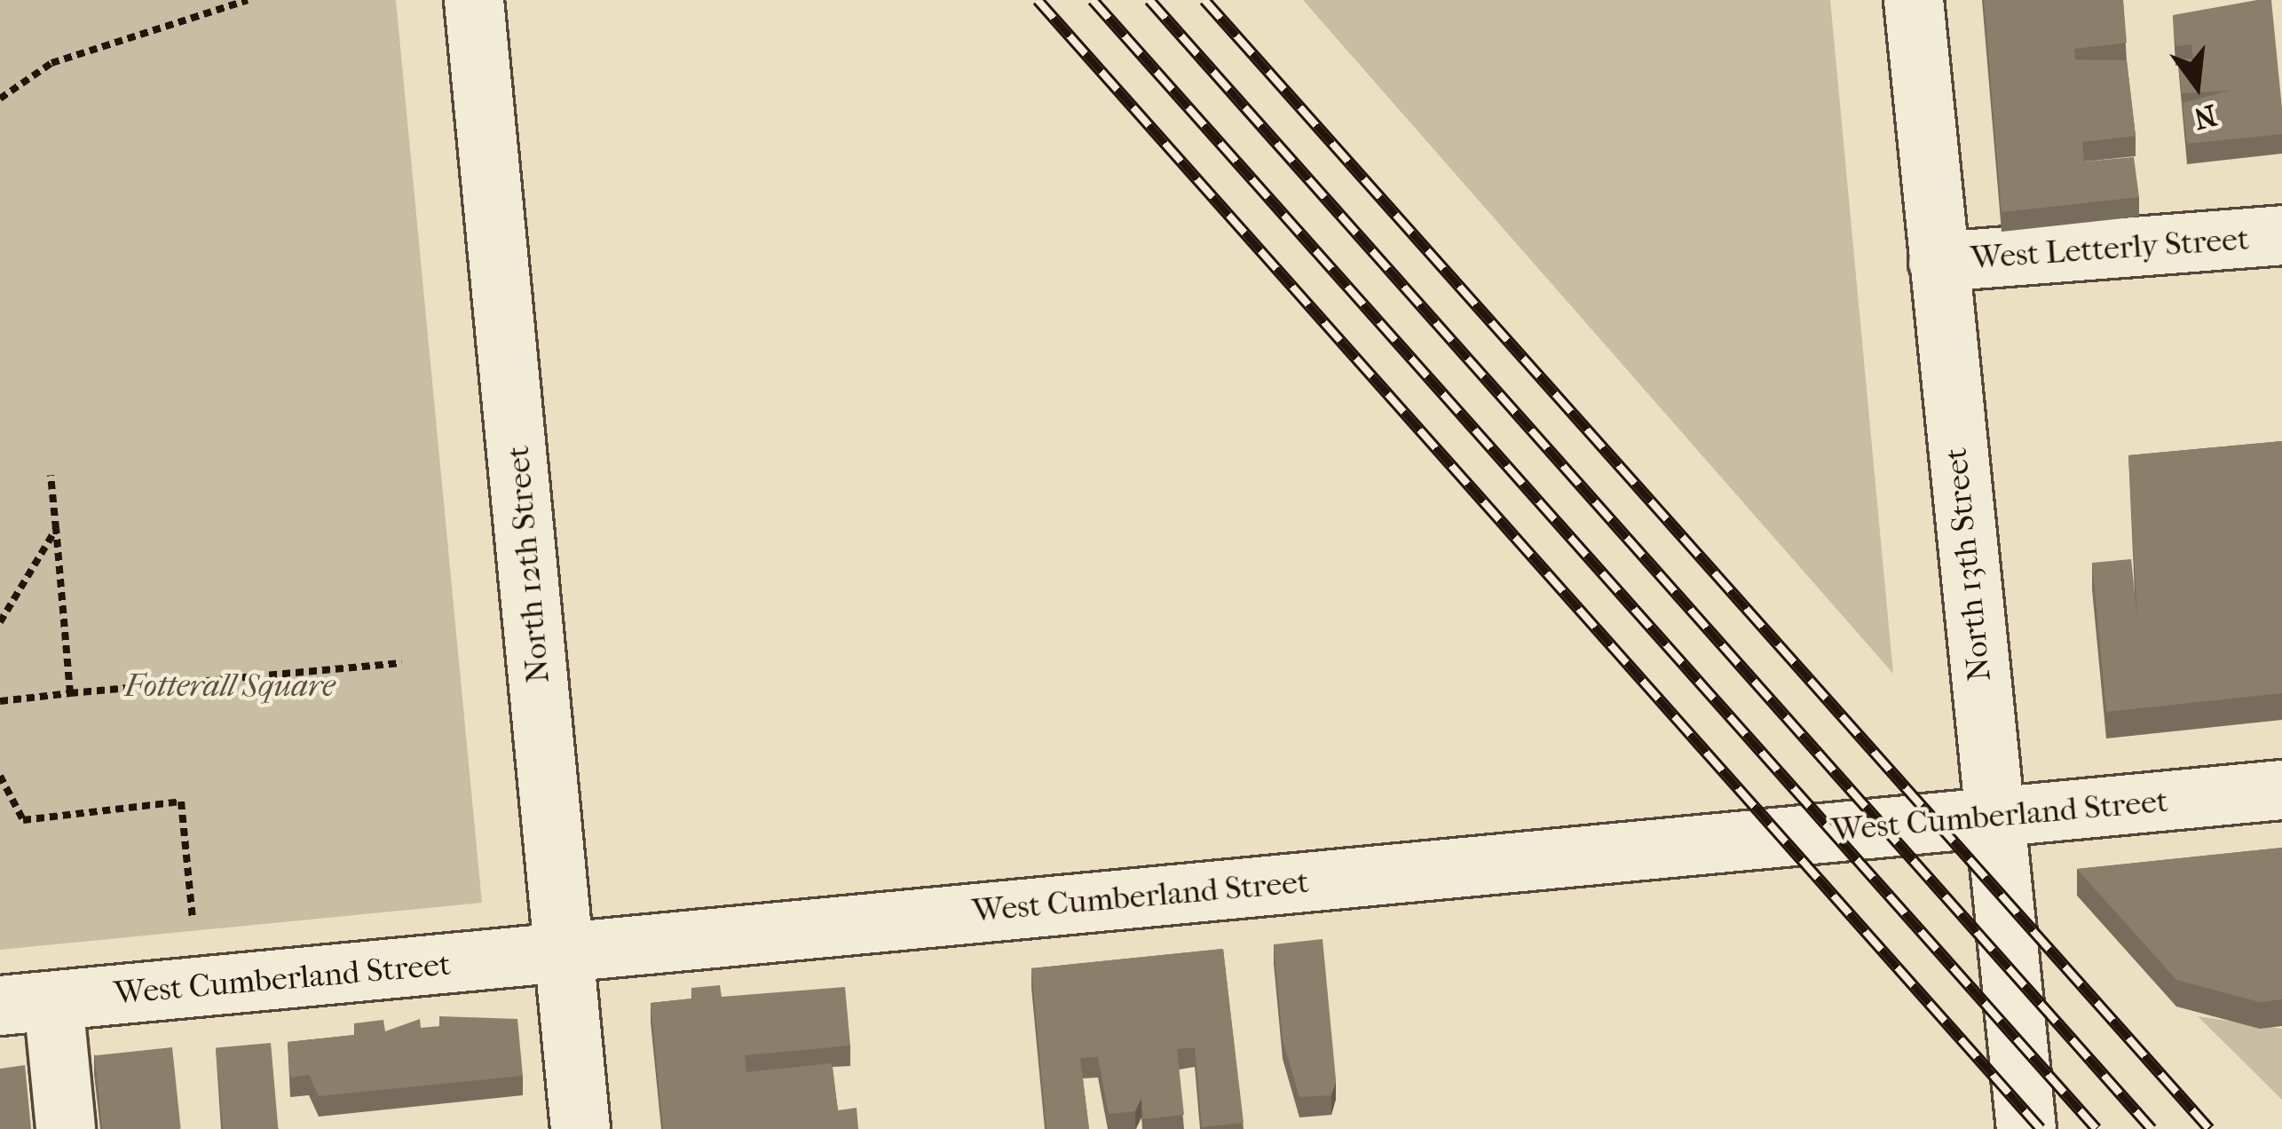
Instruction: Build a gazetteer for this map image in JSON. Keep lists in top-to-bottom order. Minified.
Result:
{"streets":{"street":["West Letterly Street","North 12th Street","North 13th Street","West Cumberland Street"]},"crossings":[["West Letterly Street","North 13th Street"],["North 12th Street","West Cumberland Street"],["North 13th Street","West Cumberland Street"]],"parks":["Fotterall Square"],"north":"bottom"}
